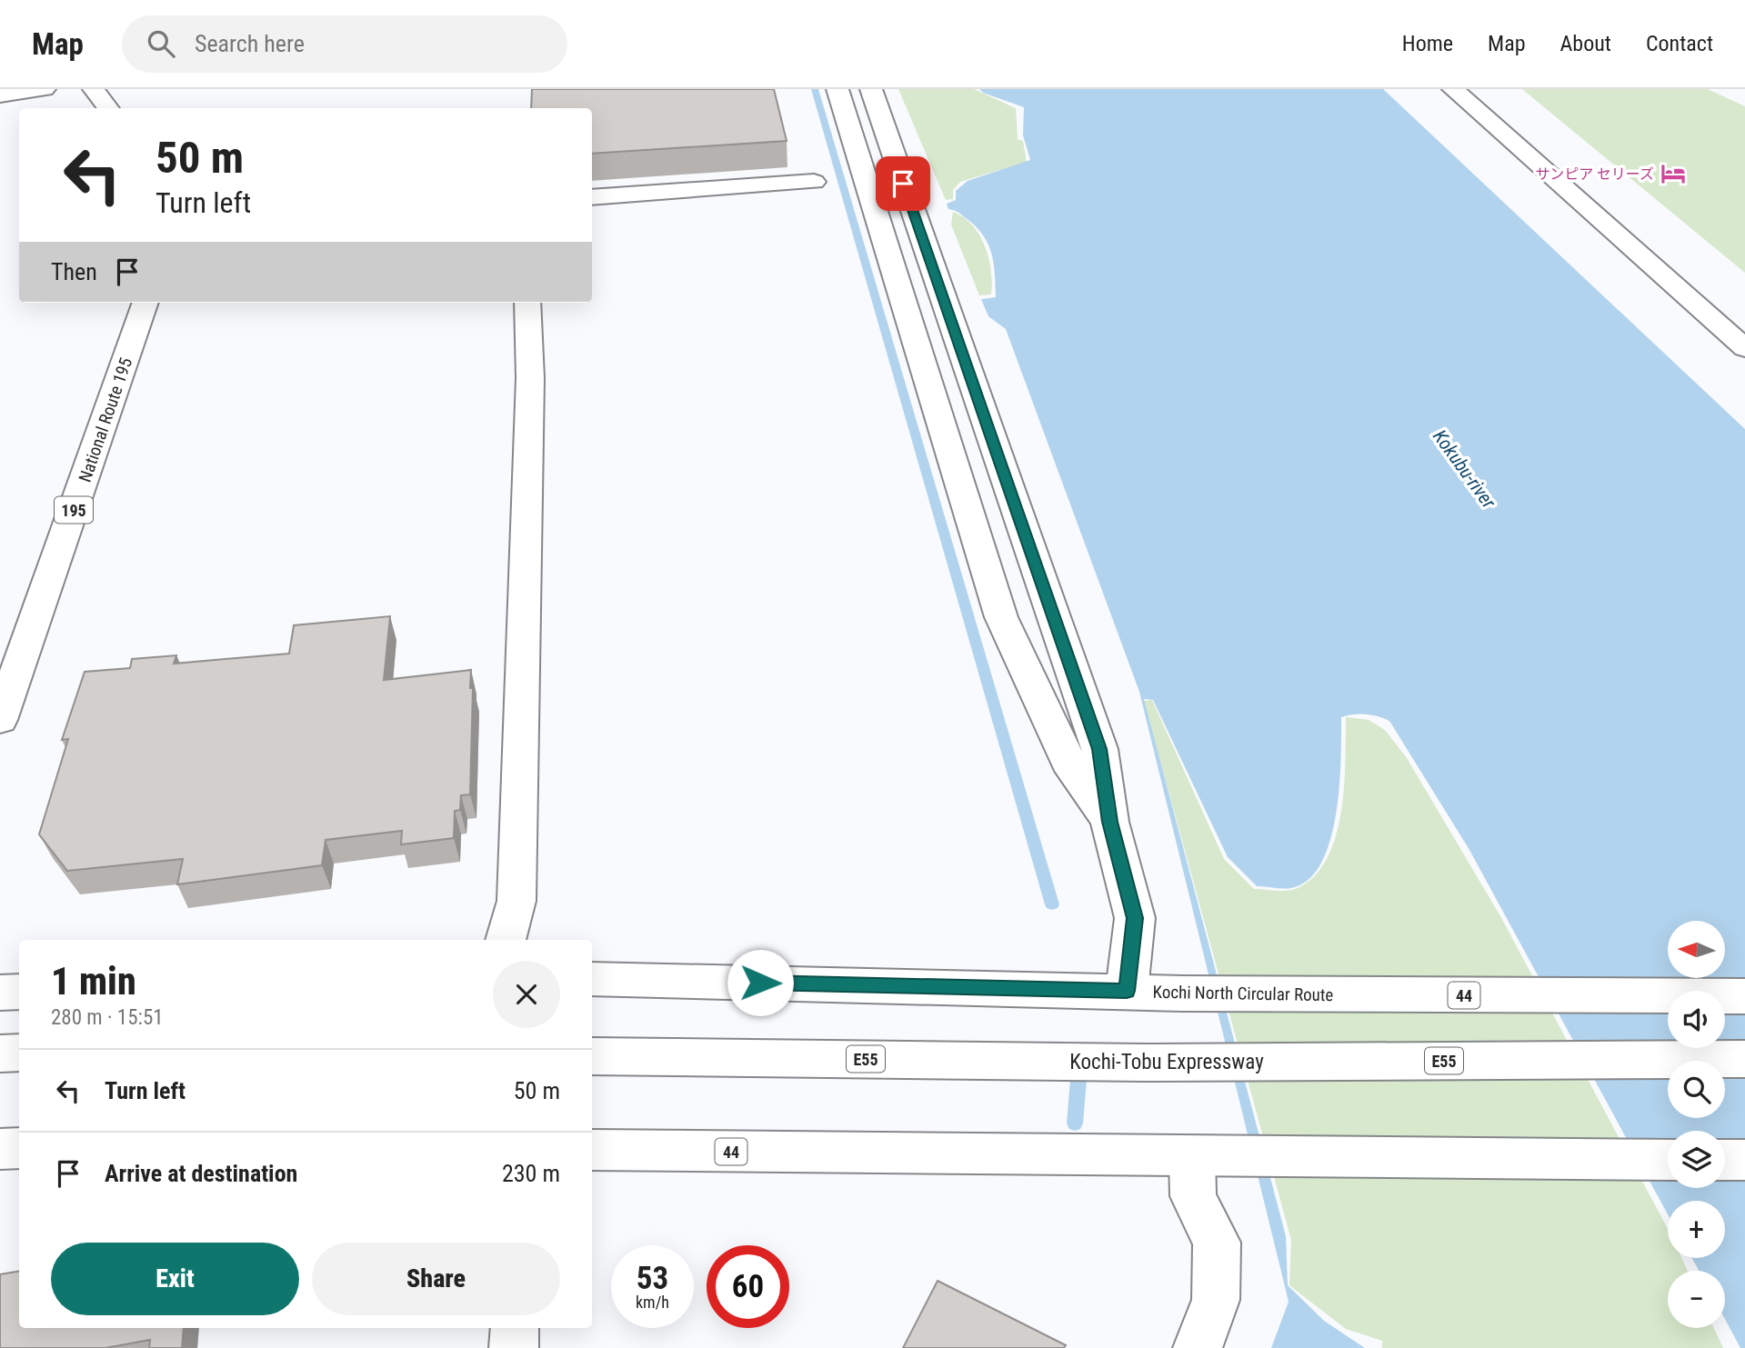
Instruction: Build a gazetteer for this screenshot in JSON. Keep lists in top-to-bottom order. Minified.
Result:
{"streets":{"main road":["National Route 195","195","Kochi North Circular Route","44","E55","Kochi-Tobu Expressway"]},"water":["Kokubu-river"],"places":{"hotel":["サンピア セリーズ"]},"north":"left","page":{"header":"Map","search":"Search here","nav":["Home","Map","About","Contact"],"turn":["50 m","Turn left"],"then":"Then","map_buttons":["+","−"],"heading":["1 min","280 m · 15:51"],"list":[{"name":"Turn left","value":"50 m"},{"name":"Arrive at destination","value":"230 m"}],"buttons":["Exit","Share"],"speed":"53 km/h","limit":"60"}}
